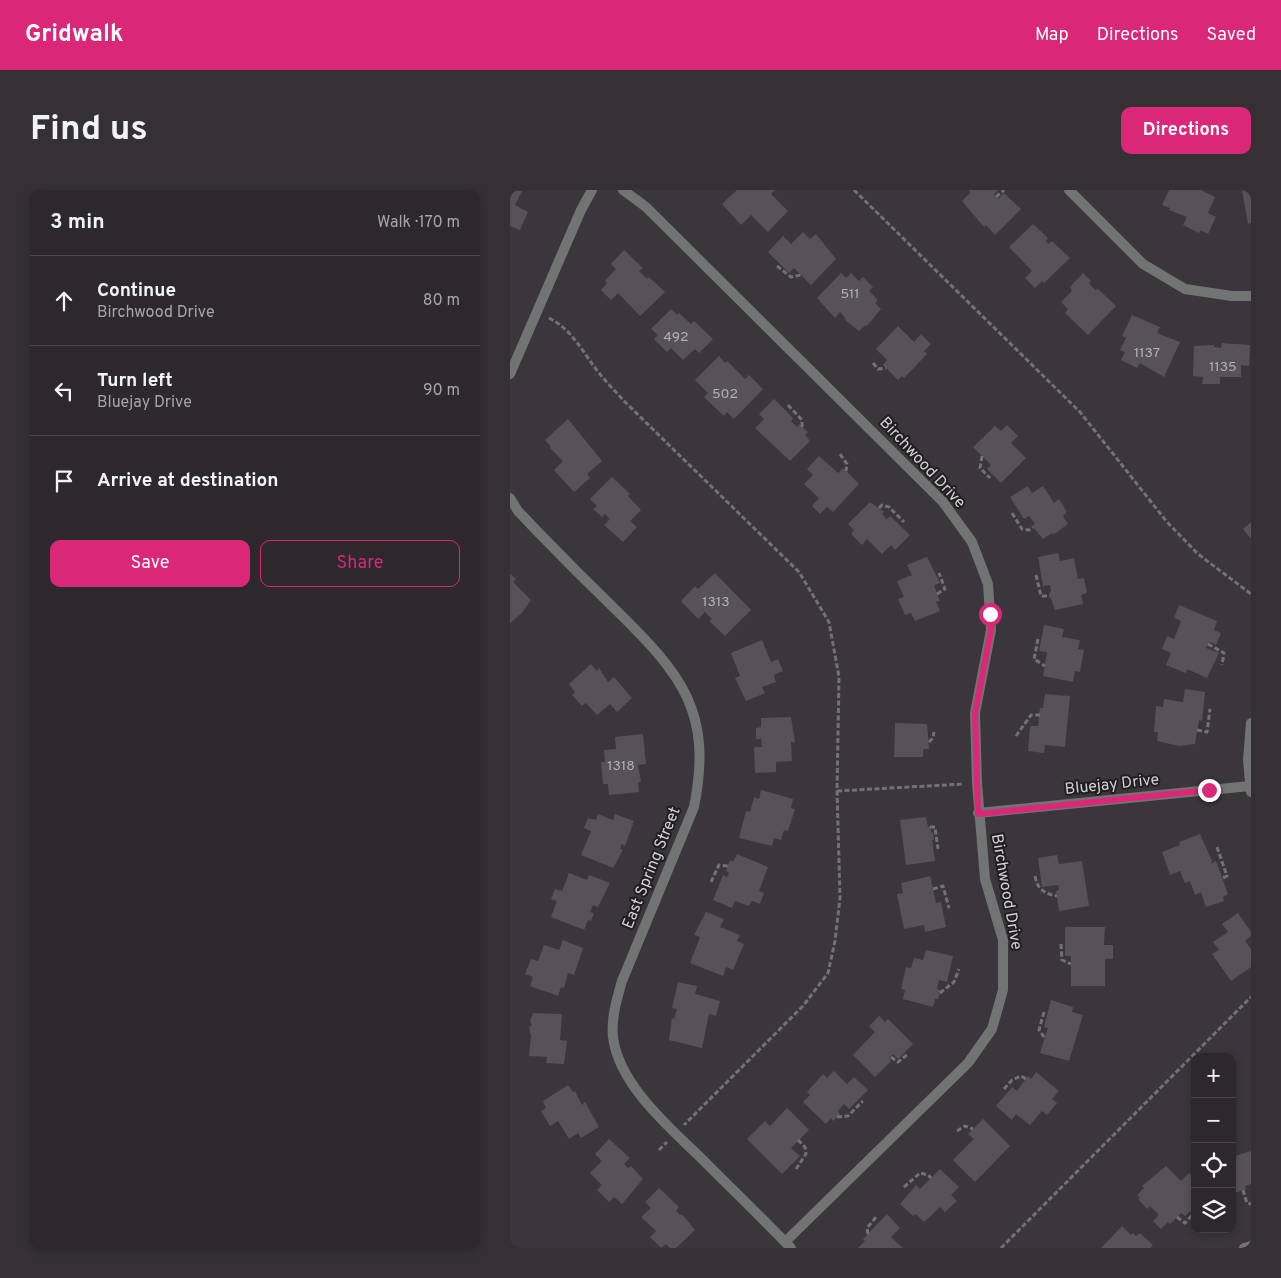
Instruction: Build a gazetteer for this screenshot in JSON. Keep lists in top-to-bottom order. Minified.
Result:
{"streets":{"street":["Birchwood Drive","Bluejay Drive","East Spring Street"]},"crossings":[["Birchwood Drive","Bluejay Drive"],["Birchwood Drive","East Spring Street"]],"house_numbers":["511","492","1137","1135","502","1313","1318"],"page":{"header":"Gridwalk","nav":["Map","Directions","Saved"],"buttons":["Directions",["Save","Share"]],"title":"Find us","heading":["3 min","Walk · 170 m"],"list":[["Continue","Birchwood Drive","80 m"],["Turn left","Bluejay Drive","90 m"],"Arrive at destination"],"map_buttons":["+","−"]}}
